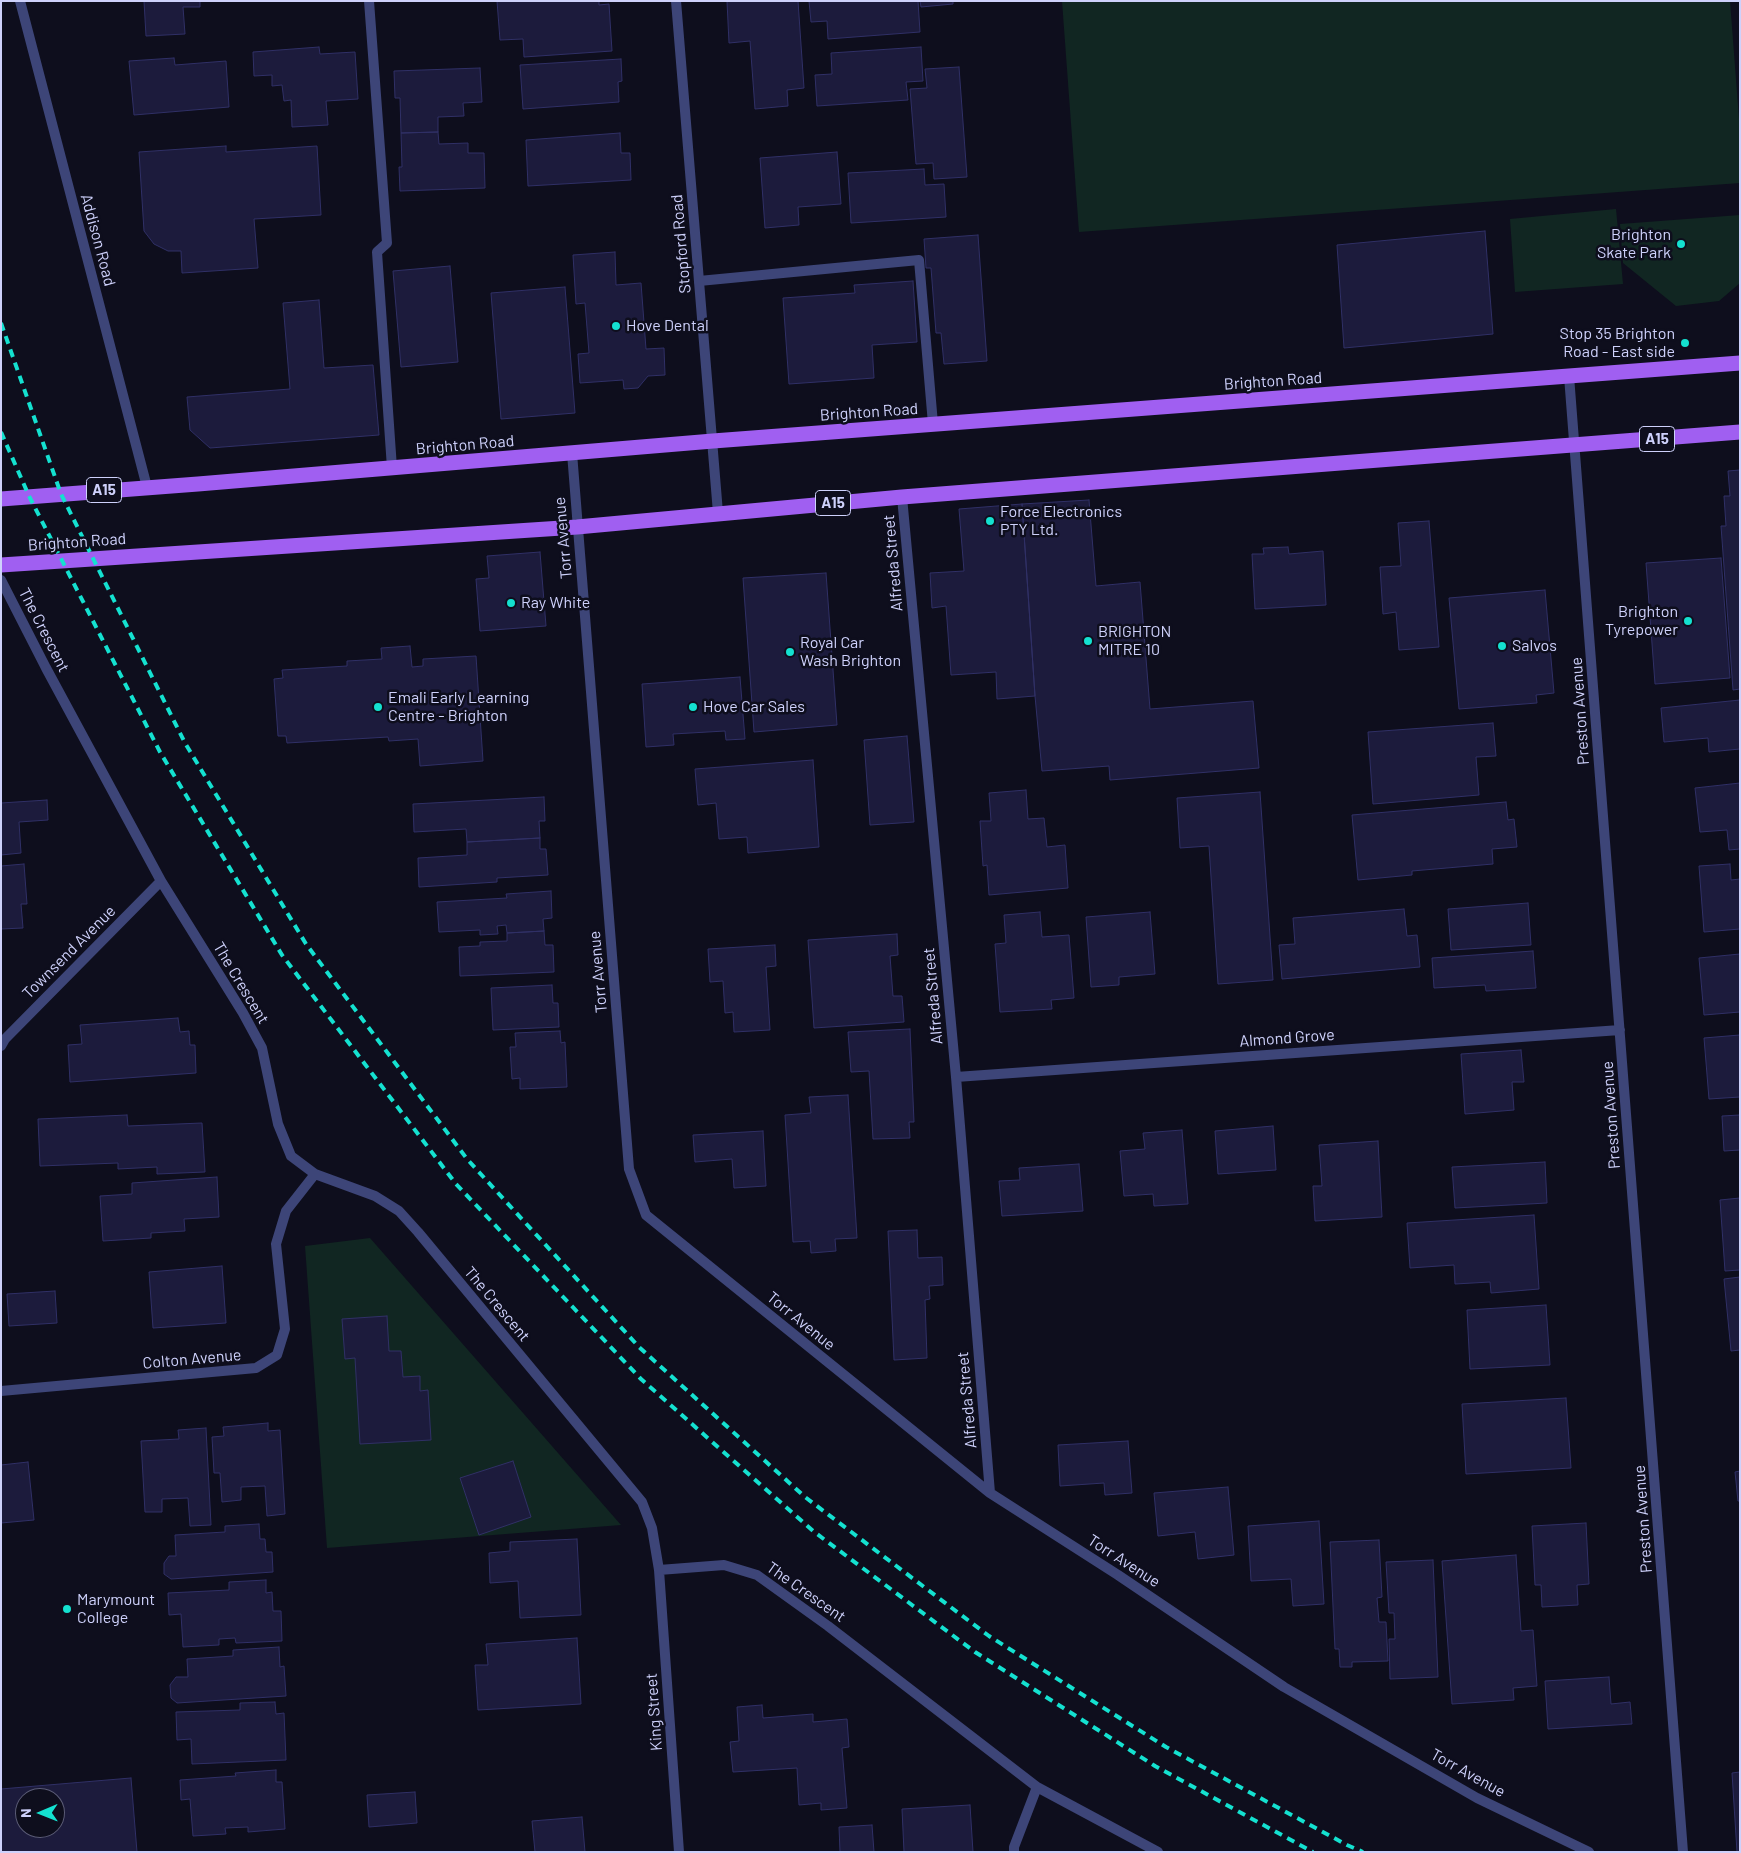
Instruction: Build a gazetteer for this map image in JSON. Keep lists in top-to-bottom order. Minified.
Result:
{"streets":{"main road":["Brighton Road","A15"],"street":["Addison Road","Stopford Road","Torr Avenue","Alfreda Street","The Crescent","Preston Avenue","Townsend Avenue","Almond Grove","Colton Avenue","King Street"]},"crossings":[["Addison Road","Brighton Road"],["Stopford Road","Brighton Road"],["Brighton Road","Torr Avenue"],["Brighton Road","Alfreda Street"],["Brighton Road","Preston Avenue"],["Torr Avenue","Alfreda Street"],["Alfreda Street","Almond Grove"],["The Crescent","Townsend Avenue"],["The Crescent","Colton Avenue"],["The Crescent","King Street"],["Preston Avenue","Almond Grove"]],"places":["Brighton Skate Park","Hove Dental","Stop 35 Brighton Road - East side","Force Electronics PTY Ltd.","Ray White","Brighton Tyrepower","BRIGHTON MITRE 10","Salvos","Royal Car Wash Brighton","Emali Early Learning Centre - Brighton","Hove Car Sales","Marymount College"],"north":"left"}
